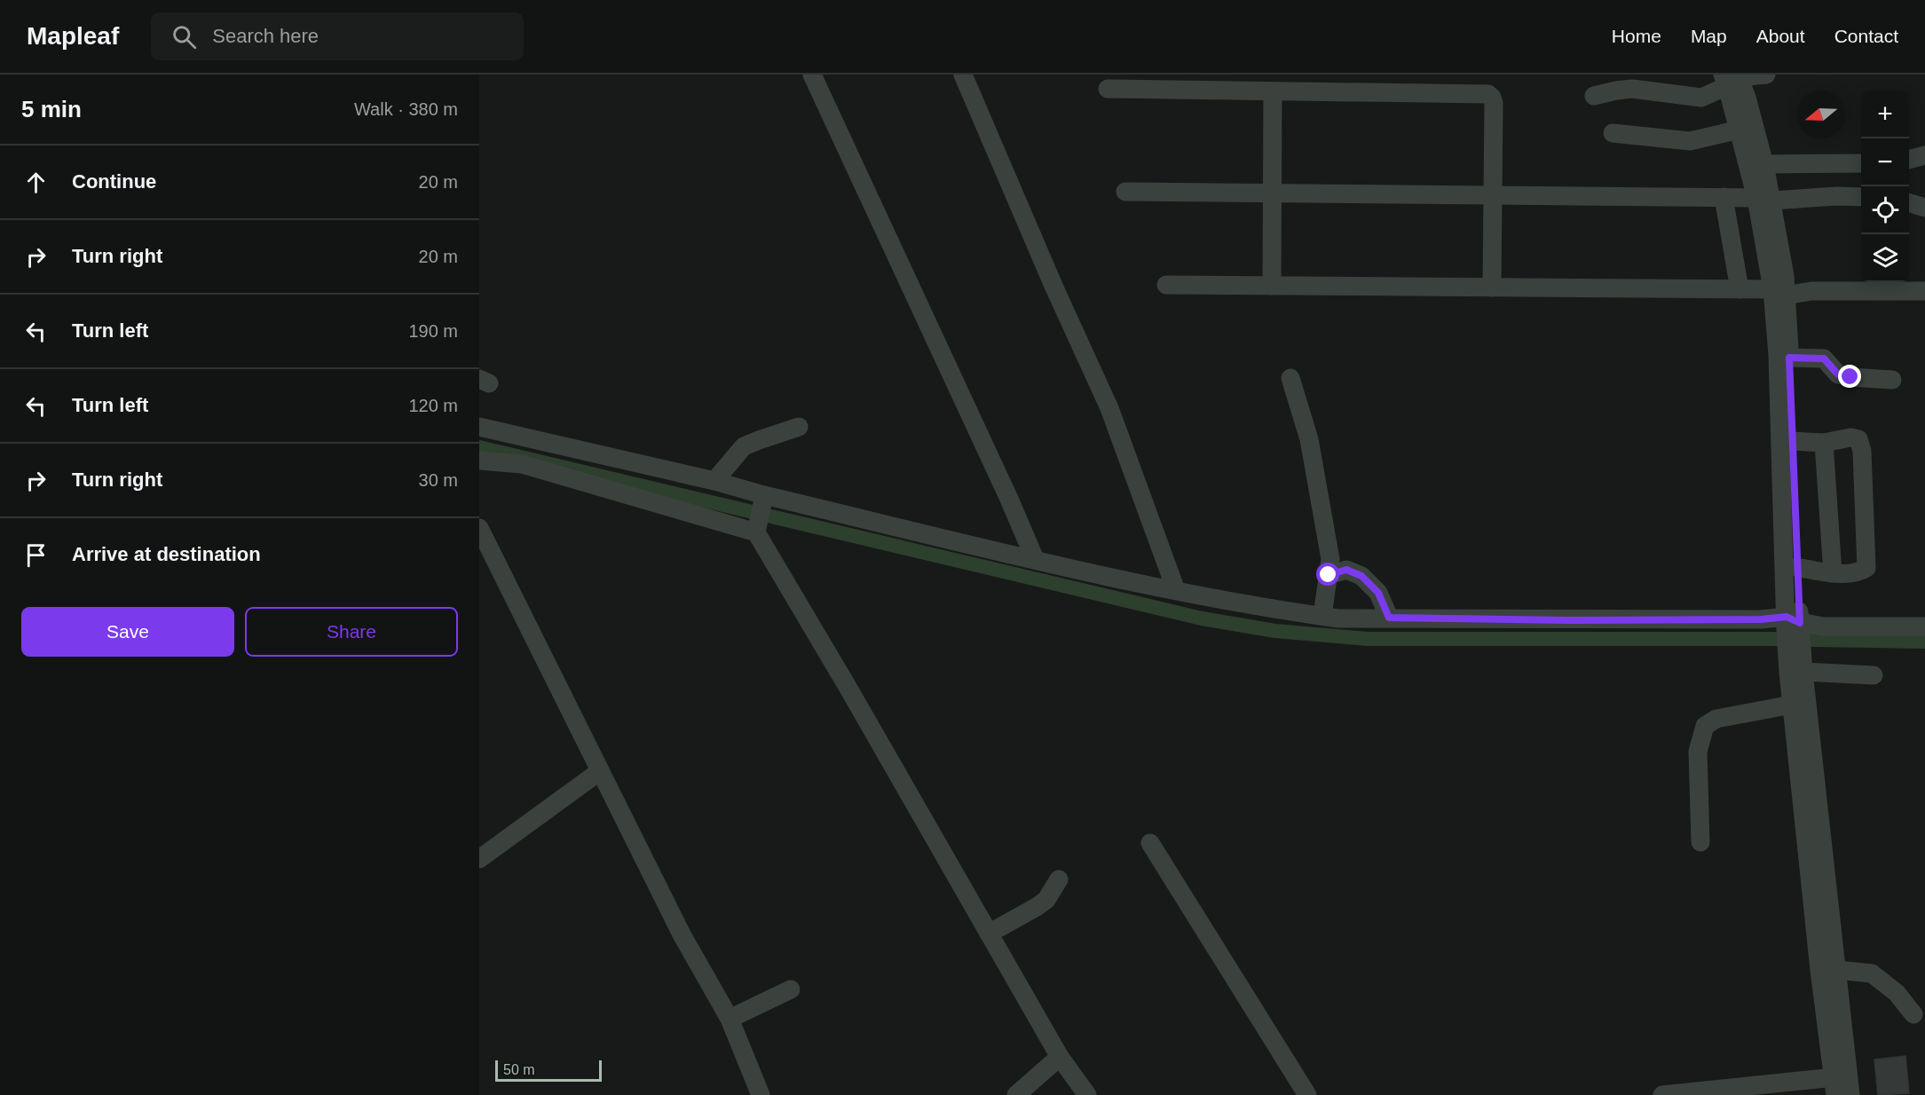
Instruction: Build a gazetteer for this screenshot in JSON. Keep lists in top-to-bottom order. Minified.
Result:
{"scale_bar":"50 m","north":"left","page":{"header":"Mapleaf","search":"Search here","nav":["Home","Map","About","Contact"],"heading":["5 min","Walk · 380 m"],"map_buttons":["+","−"],"list":[["Continue","20 m"],["Turn right","20 m"],["Turn left","190 m"],["Turn left","120 m"],["Turn right","30 m"],"Arrive at destination"],"buttons":["Save","Share"],"scale":"50 m"}}
